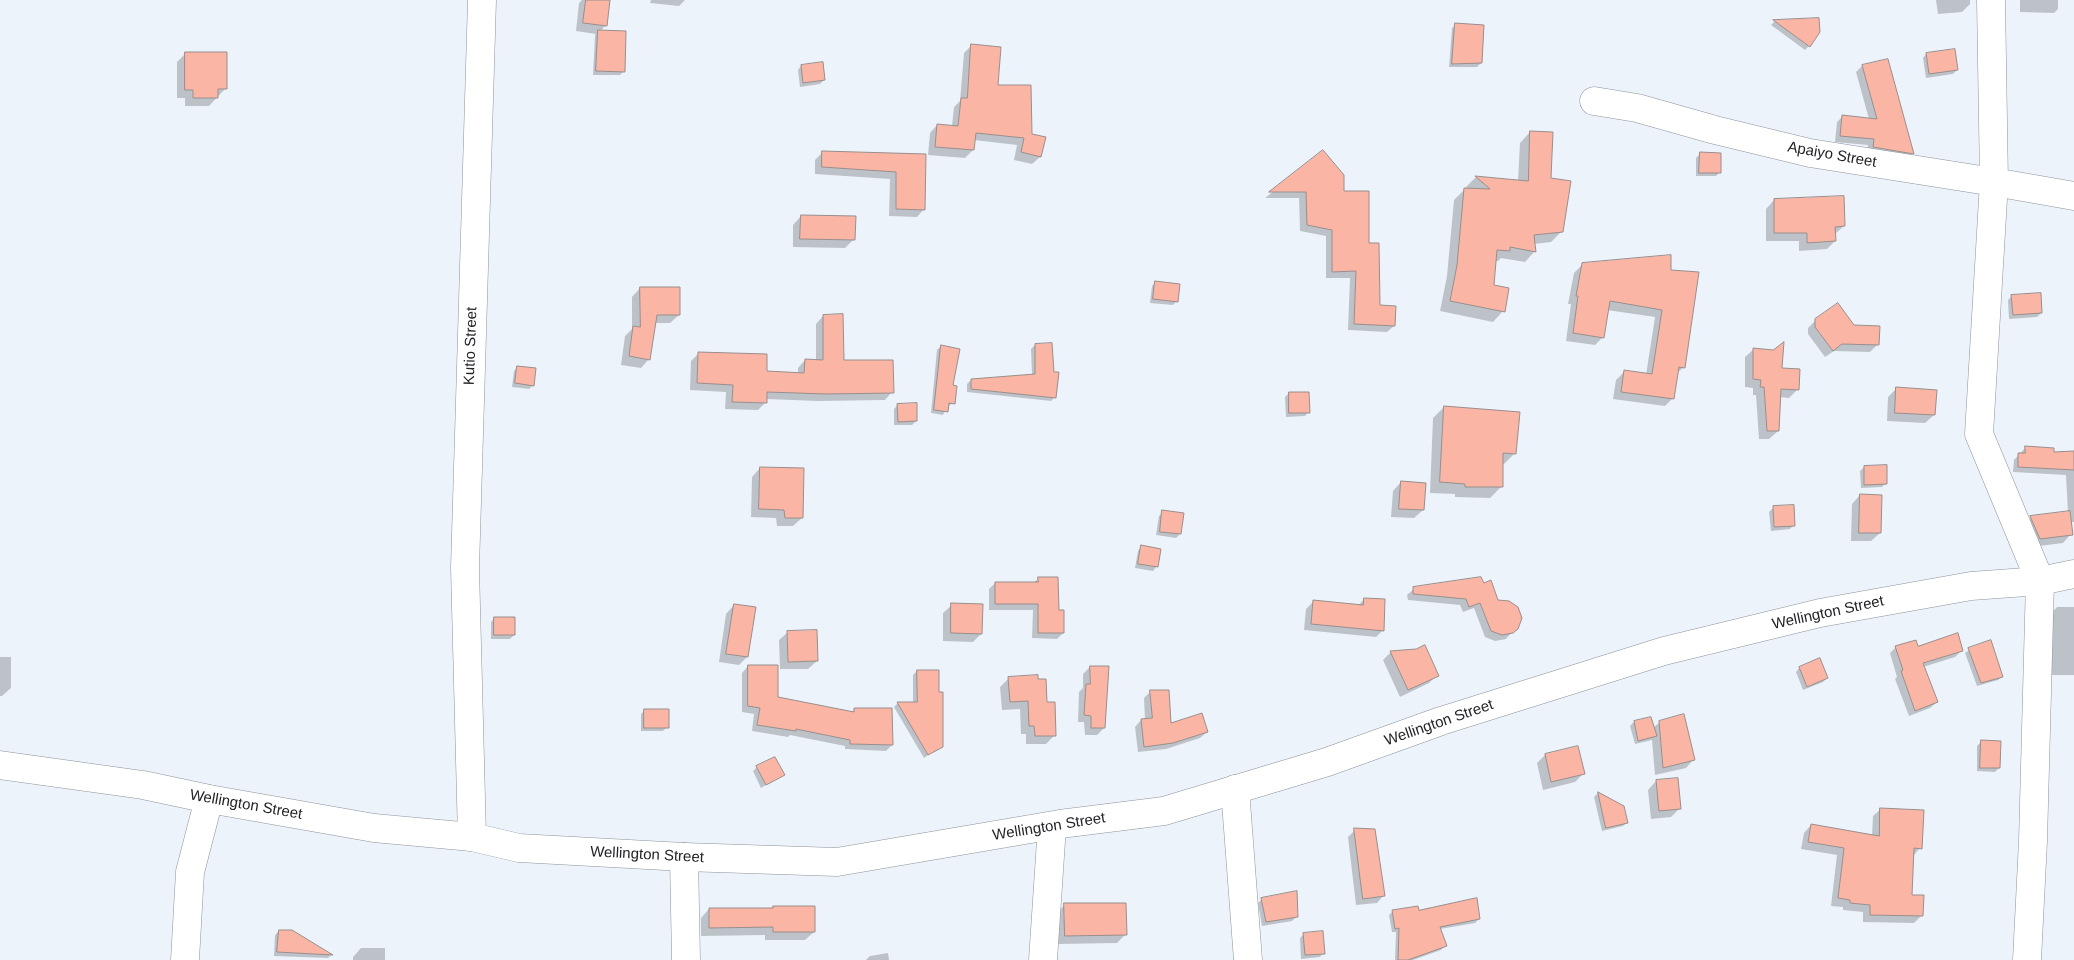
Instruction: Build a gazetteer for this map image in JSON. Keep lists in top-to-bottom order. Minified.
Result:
{"streets":{"street":["Apaiyo Street","Kutio Street","Wellington Street"]},"crossings":[["Kutio Street","Wellington Street"]]}
